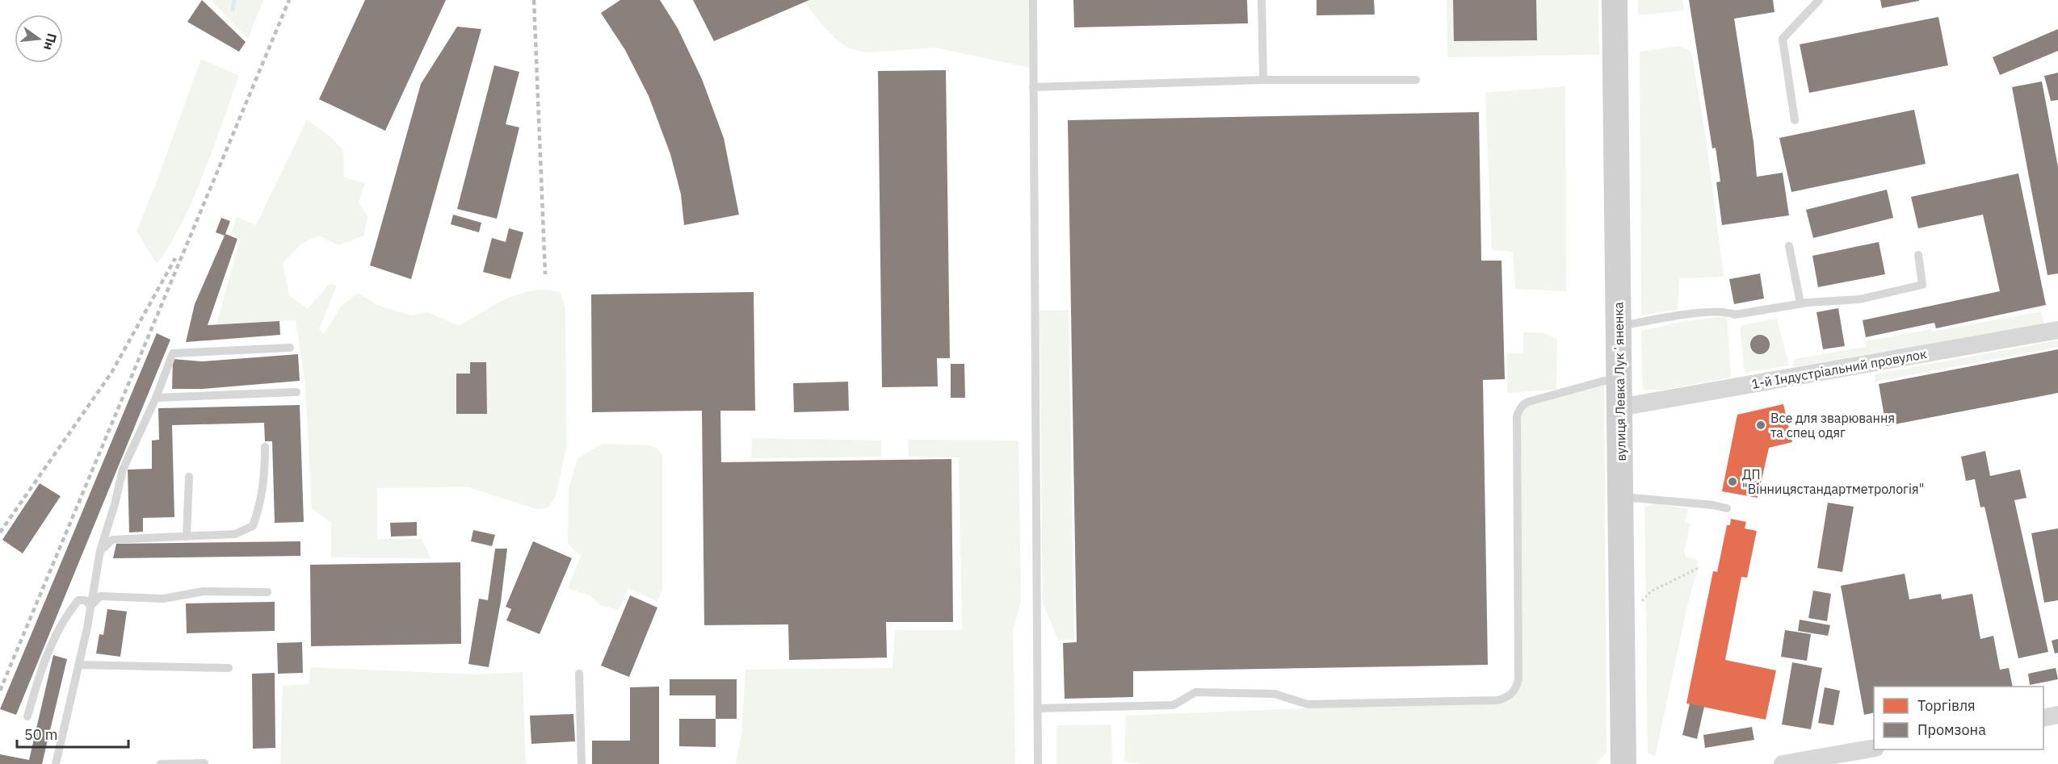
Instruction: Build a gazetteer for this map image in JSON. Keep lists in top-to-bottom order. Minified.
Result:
{"streets":{"main road":["вулиця Левка Лукʼяненка"],"street":["1-й Індустріальний провулок"]},"crossings":[["1-й Індустріальний провулок","вулиця Левка Лукʼяненка"]],"places":["Все для зварювання та спец одяг","ДП \"Вінницястандартметрологія\""],"legend":["Торгівля","Промзона"],"scale_bar":"50 m","north":"right"}
